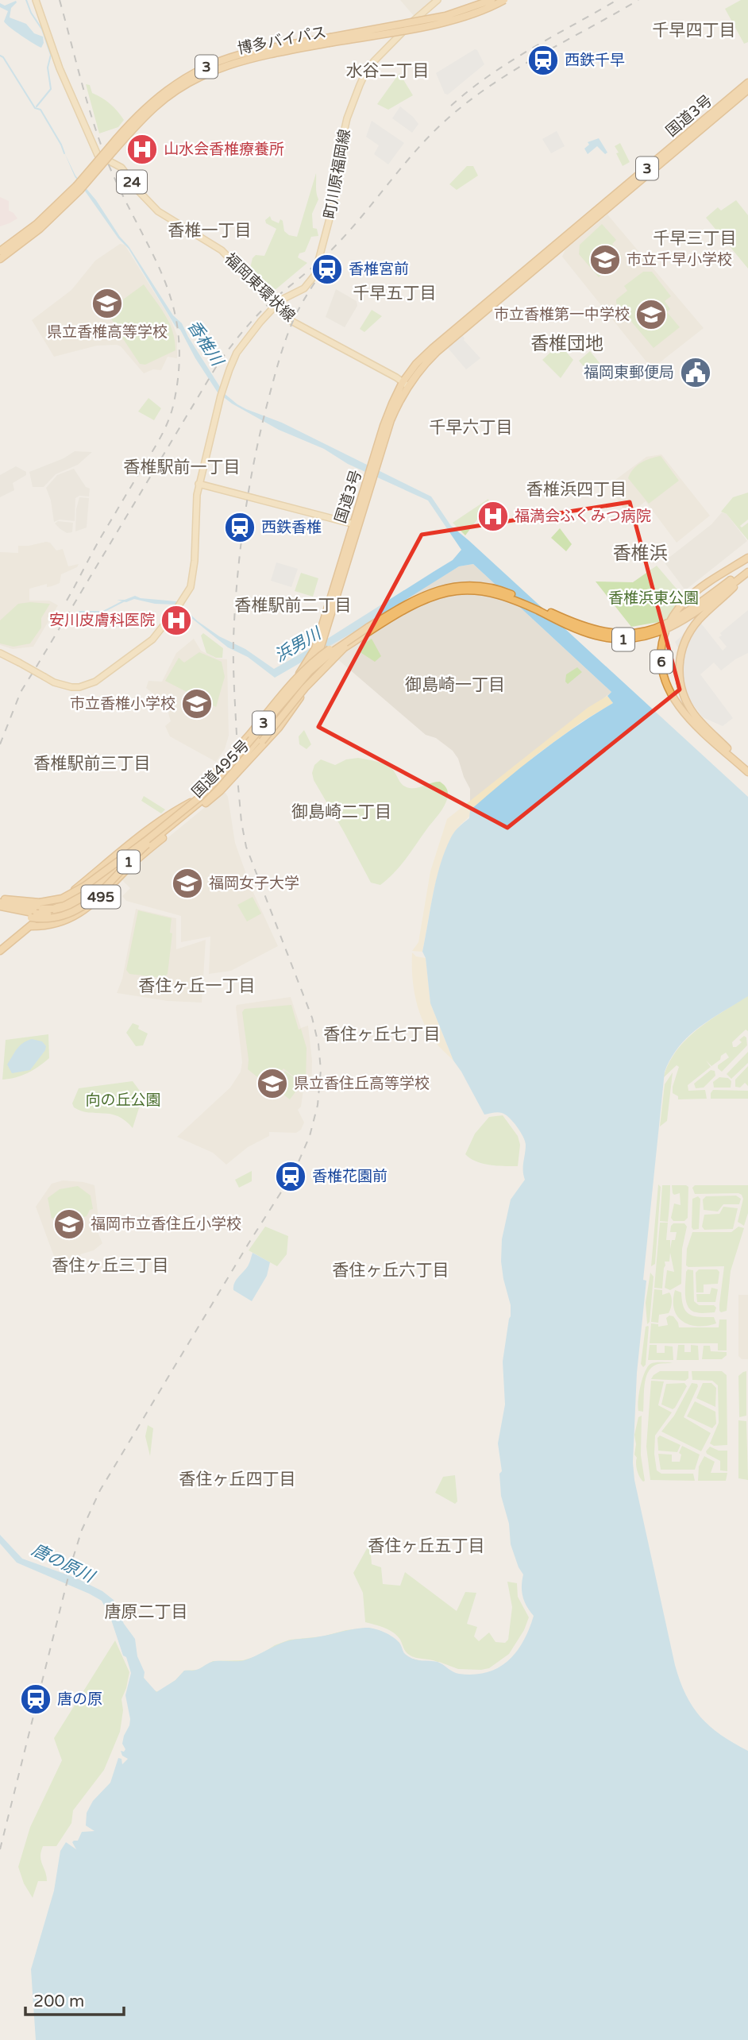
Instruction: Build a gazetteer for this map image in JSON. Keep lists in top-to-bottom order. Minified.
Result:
{"streets":{"highway":["博多バイパス","3","国道3号","1","6","国道495号","495"],"main road":["町川原福岡線","24","福岡東環状線"]},"crossings":[["国道3号","福岡東環状線"],["国道3号","1"],["国道3号","国道495号"],["町川原福岡線","福岡東環状線"],["1","6"]],"districts":["千早四丁目","水谷二丁目","香椎一丁目","千早三丁目","千早五丁目","香椎団地","千早六丁目","香椎駅前一丁目","香椎浜四丁目","香椎浜","香椎駅前二丁目","御島崎一丁目","香椎駅前三丁目","御島崎二丁目","香住ヶ丘一丁目","香住ヶ丘七丁目","香住ヶ丘三丁目","香住ヶ丘六丁目","香住ヶ丘四丁目","香住ヶ丘五丁目","唐原二丁目"],"water":["香椎川","浜男川","唐の原川"],"parks":["香椎浜東公園","向の丘公園"],"places":{"station":["西鉄千早","香椎宮前","西鉄香椎","香椎花園前","唐の原"],"hospital":["山水会香椎療養所","福満会ふくみつ病院","安川皮膚科医院"],"school or university":["市立千早小学校","県立香椎高等学校","市立香椎第一中学校","市立香椎小学校","福岡女子大学","県立香住丘高等学校","福岡市立香住丘小学校"],"public building":["福岡東郵便局"]},"scale_bar":"200 m"}
